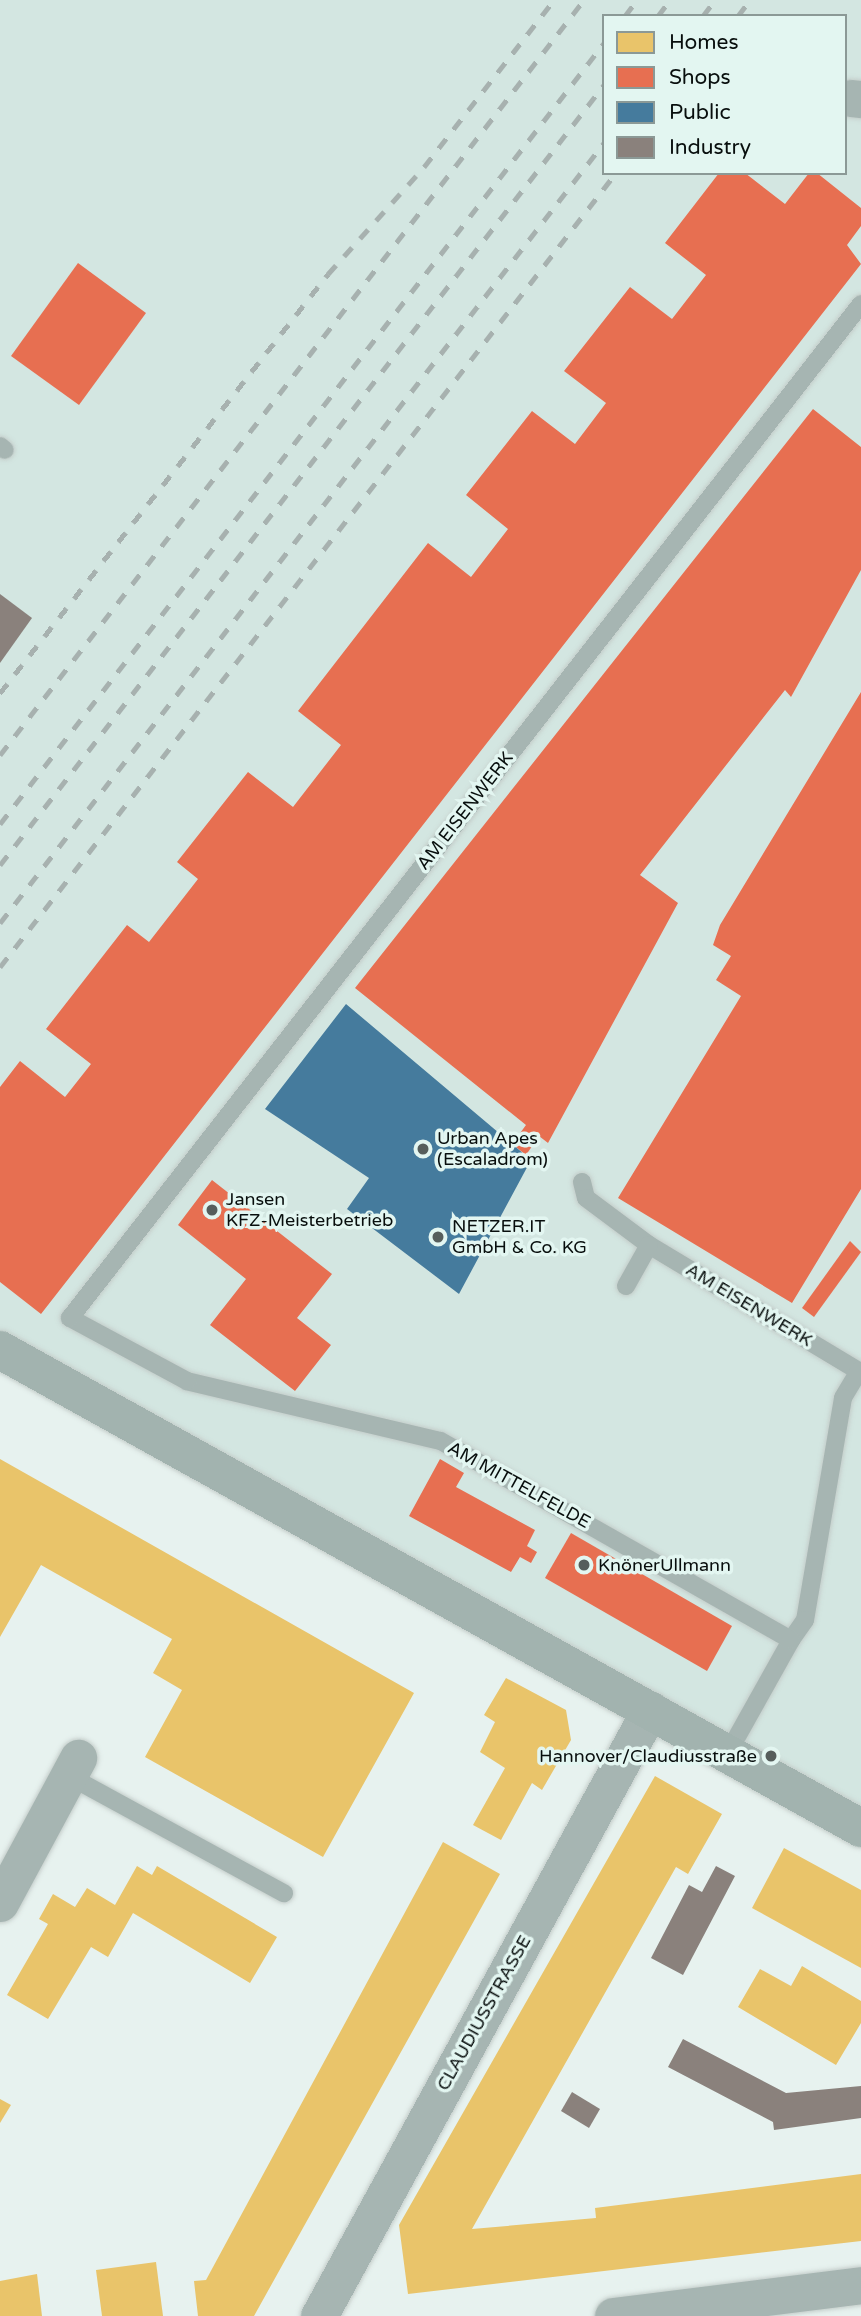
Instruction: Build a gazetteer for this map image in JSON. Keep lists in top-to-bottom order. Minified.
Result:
{"streets":{"street":["CLAUDIUSSTRASSE"],"lane":["AM EISENWERK","AM MITTELFELDE"]},"crossings":[["AM EISENWERK","AM MITTELFELDE"]],"places":["Urban Apes (Escaladrom)","Jansen KFZ-Meisterbetrieb","NETZER.IT GmbH & Co. KG","KnönerUllmann","Hannover/Claudiusstraße"],"legend":["Homes","Shops","Public","Industry"]}
